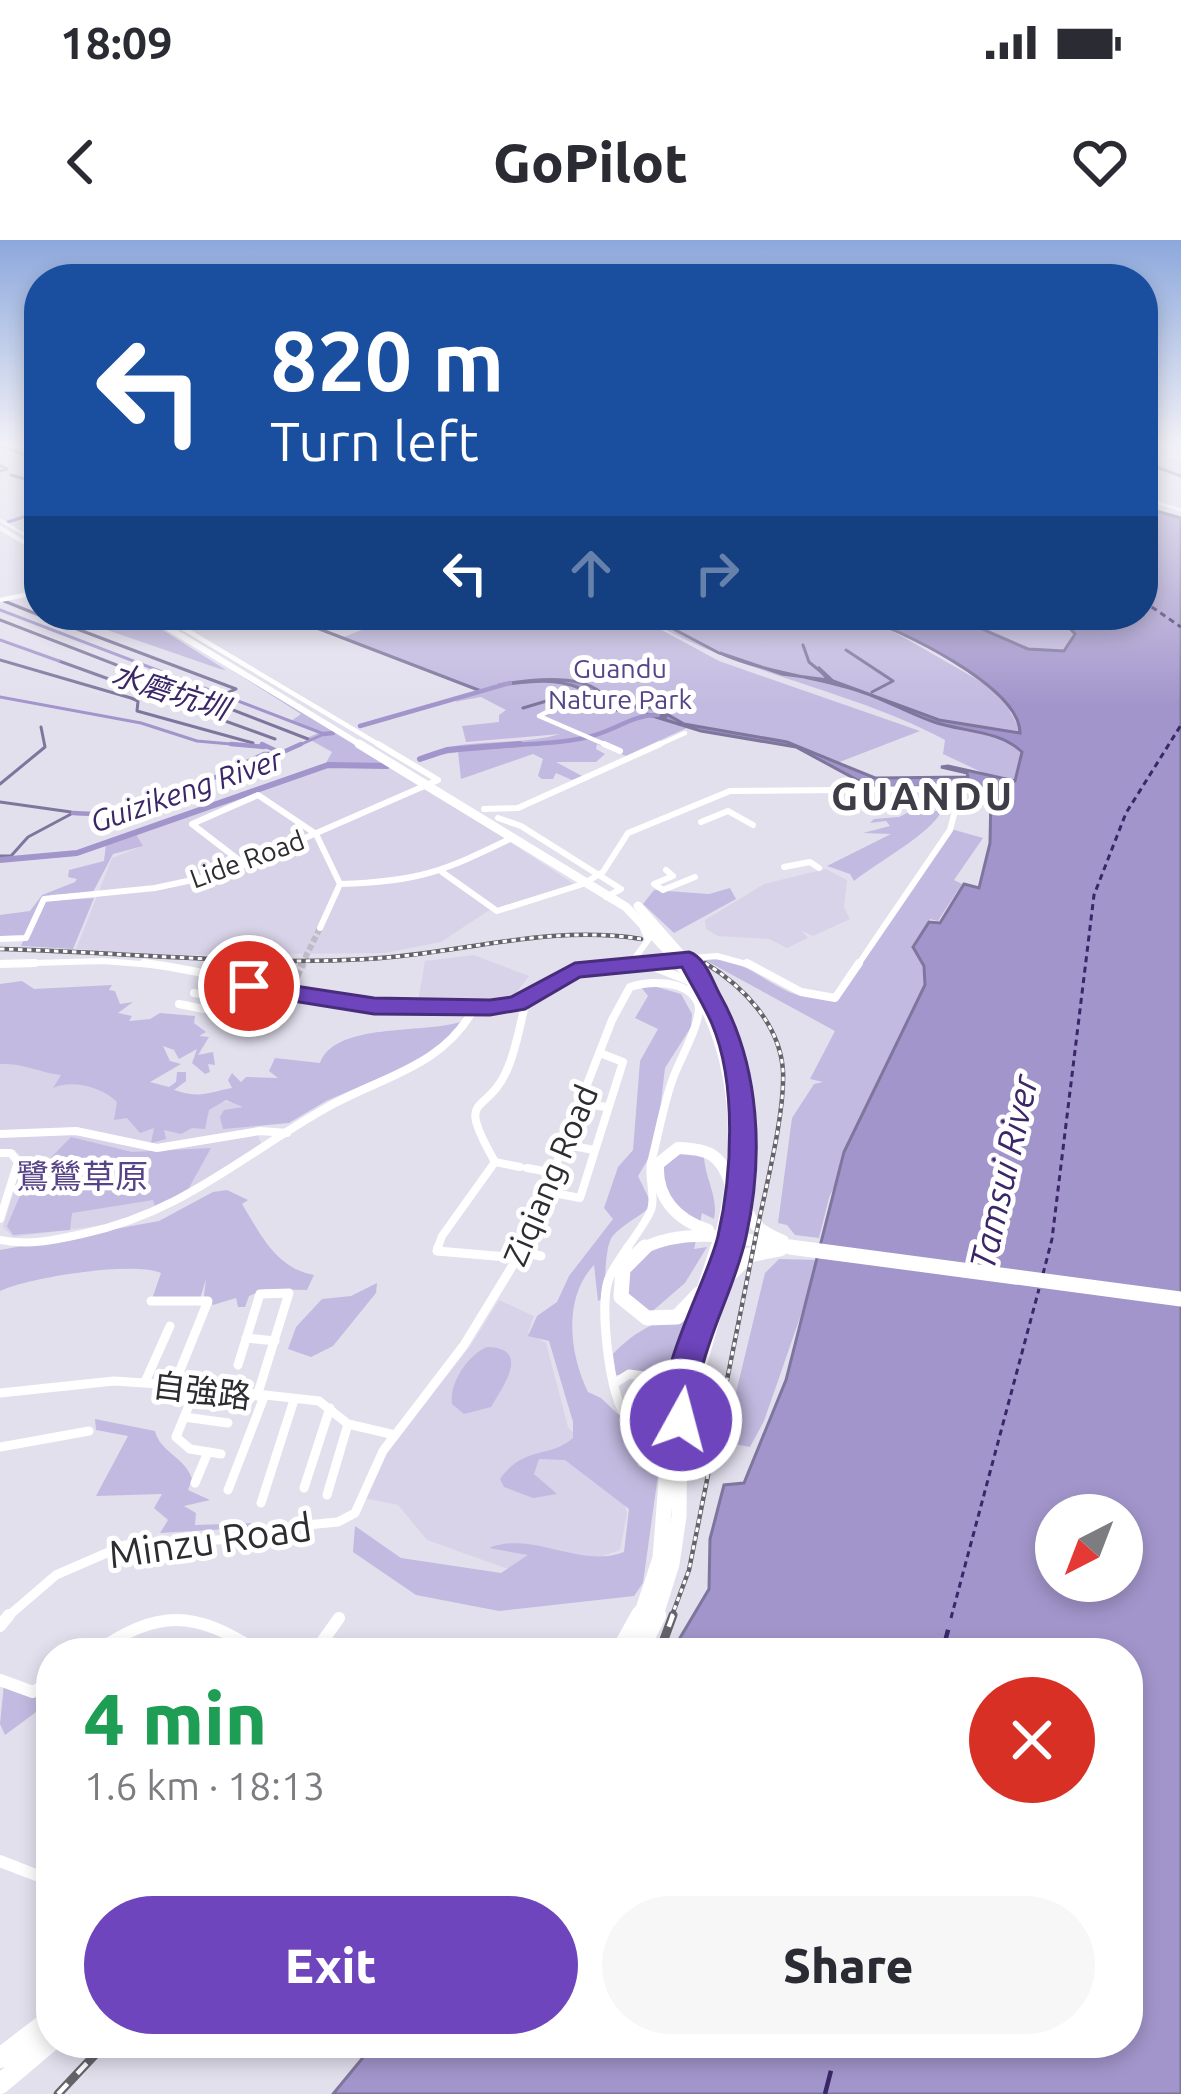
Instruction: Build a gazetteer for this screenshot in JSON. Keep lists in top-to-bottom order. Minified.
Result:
{"streets":{"street":["Lide Road","Ziqiang Road","自強路","Minzu Road"]},"crossings":[["Ziqiang Road","自強路"],["Ziqiang Road","Minzu Road"],["自強路","Minzu Road"]],"districts":["GUANDU"],"water":["水磨坑圳","Guizikeng River","Tamsui River"],"parks":["Guandu Nature Park","鷺鷥草原"],"north":"bottom left","page":{"status":"18:09","header":"GoPilot","turn":["820 m","Turn left"],"heading":["4 min","1.6 km · 18:13"],"buttons":["Exit","Share"]}}
